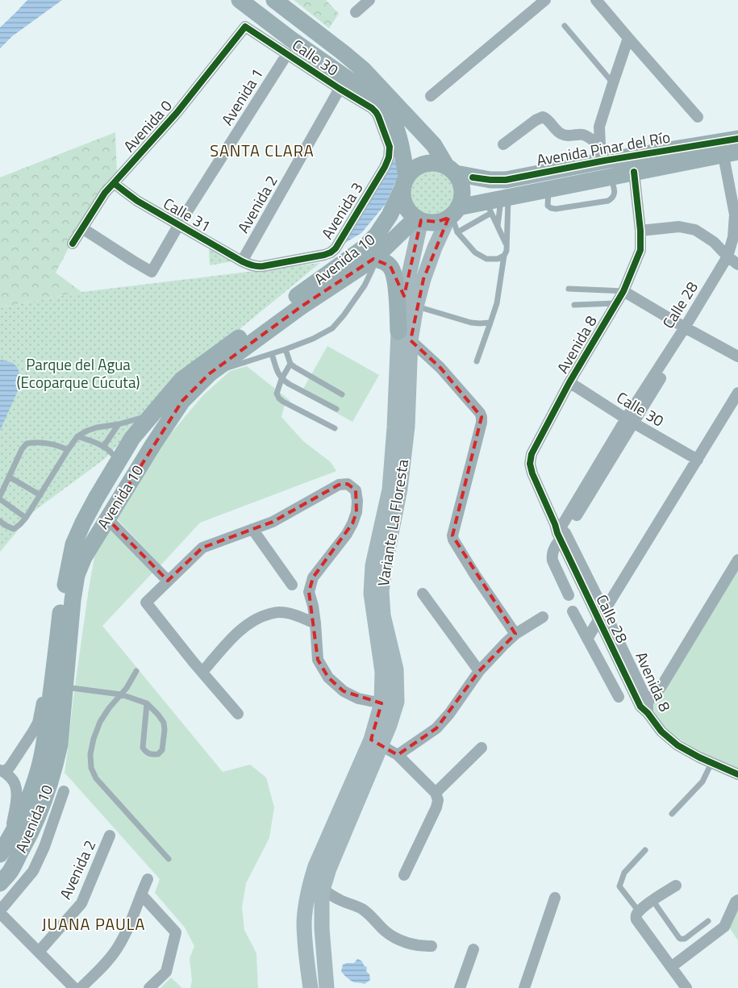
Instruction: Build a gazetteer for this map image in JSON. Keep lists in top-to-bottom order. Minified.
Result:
{"streets":{"main road":["Avenida Pinar del Río","Avenida 10","Variante La Floresta"],"street":["Calle 30","Avenida 1","Avenida 0","Avenida 2","Avenida 3","Calle 31","Calle 28","Avenida 8"]},"crossings":[["Calle 30","Avenida 1"],["Calle 30","Avenida 0"],["Calle 30","Avenida 2"],["Calle 30","Avenida 3"],["Calle 30","Calle 28"],["Calle 30","Avenida 8"],["Avenida 1","Avenida 0"],["Avenida 1","Calle 31"],["Avenida 0","Calle 31"],["Avenida Pinar del Río","Avenida 10"],["Avenida Pinar del Río","Calle 28"],["Avenida Pinar del Río","Avenida 8"],["Avenida Pinar del Río","Variante La Floresta"],["Avenida 2","Avenida 3"],["Avenida 2","Calle 31"],["Avenida 3","Calle 31"],["Avenida 10","Variante La Floresta"],["Calle 28","Avenida 8"]],"districts":["SANTA CLARA","JUANA PAULA"],"parks":["Parque del Agua (Ecoparque Cúcuta)"]}
